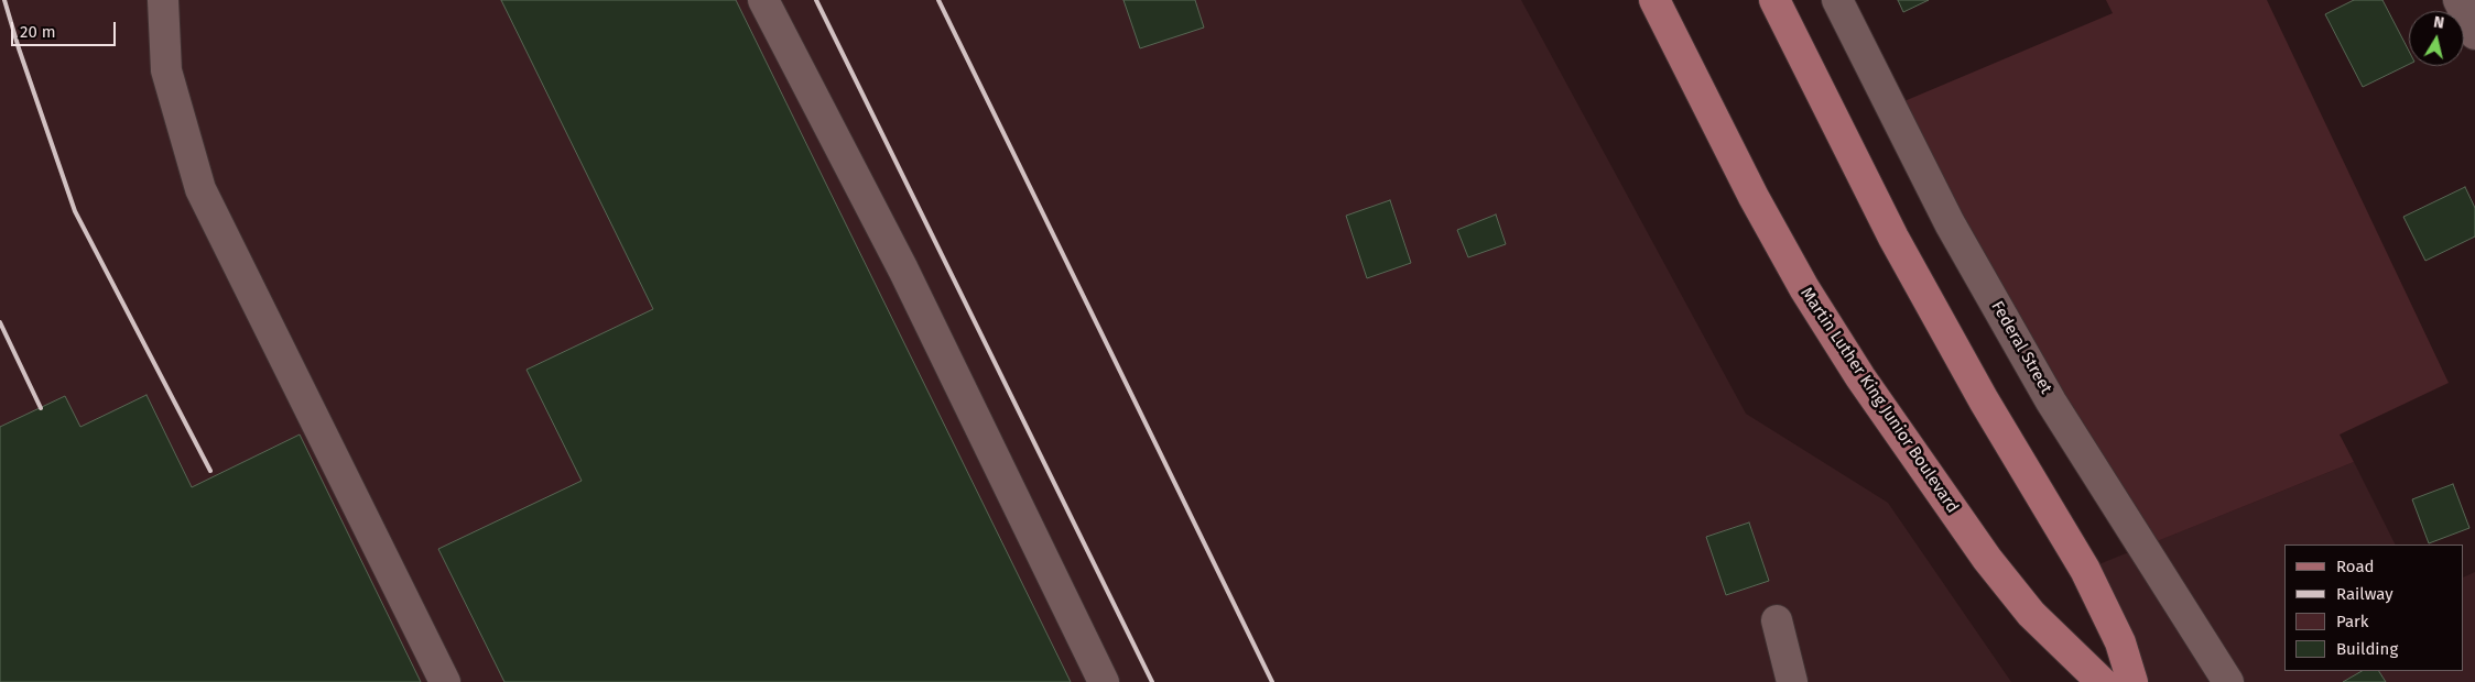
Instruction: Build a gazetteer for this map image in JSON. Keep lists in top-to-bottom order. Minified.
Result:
{"streets":{"main road":["Martin Luther King Junior Boulevard"],"street":["Federal Street"]},"legend":["Road","Railway","Park","Building"],"scale_bar":"20 m","north":"top"}
